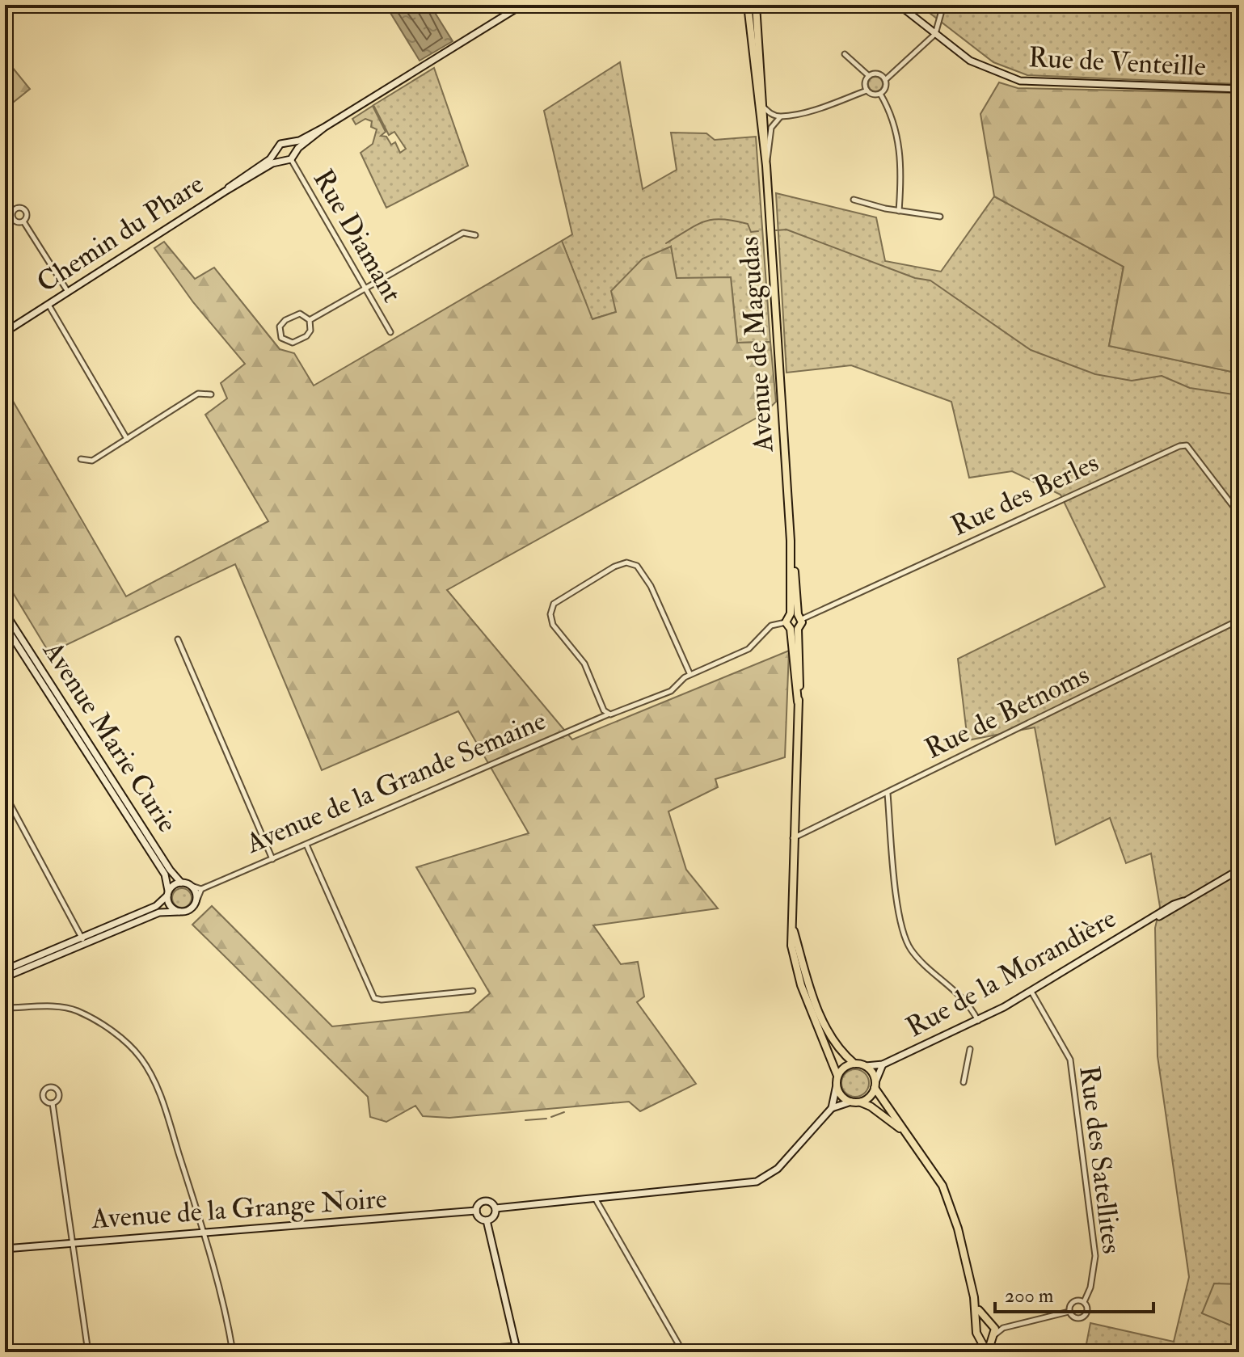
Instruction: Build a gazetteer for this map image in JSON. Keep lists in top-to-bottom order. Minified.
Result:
{"streets":{"main road":["Avenue de Magudas"],"street":["Rue de Venteille","Chemin du Phare","Rue Diamant","Rue des Berles","Rue de Betnoms","Avenue Marie Curie","Avenue de la Grande Semaine","Rue de la Morandière","Rue des Satellites","Avenue de la Grange Noire"]},"crossings":[["Chemin du Phare","Rue Diamant"],["Avenue de Magudas","Rue des Berles"],["Rue de la Morandière","Rue des Satellites"]],"scale_bar":"200 m"}
